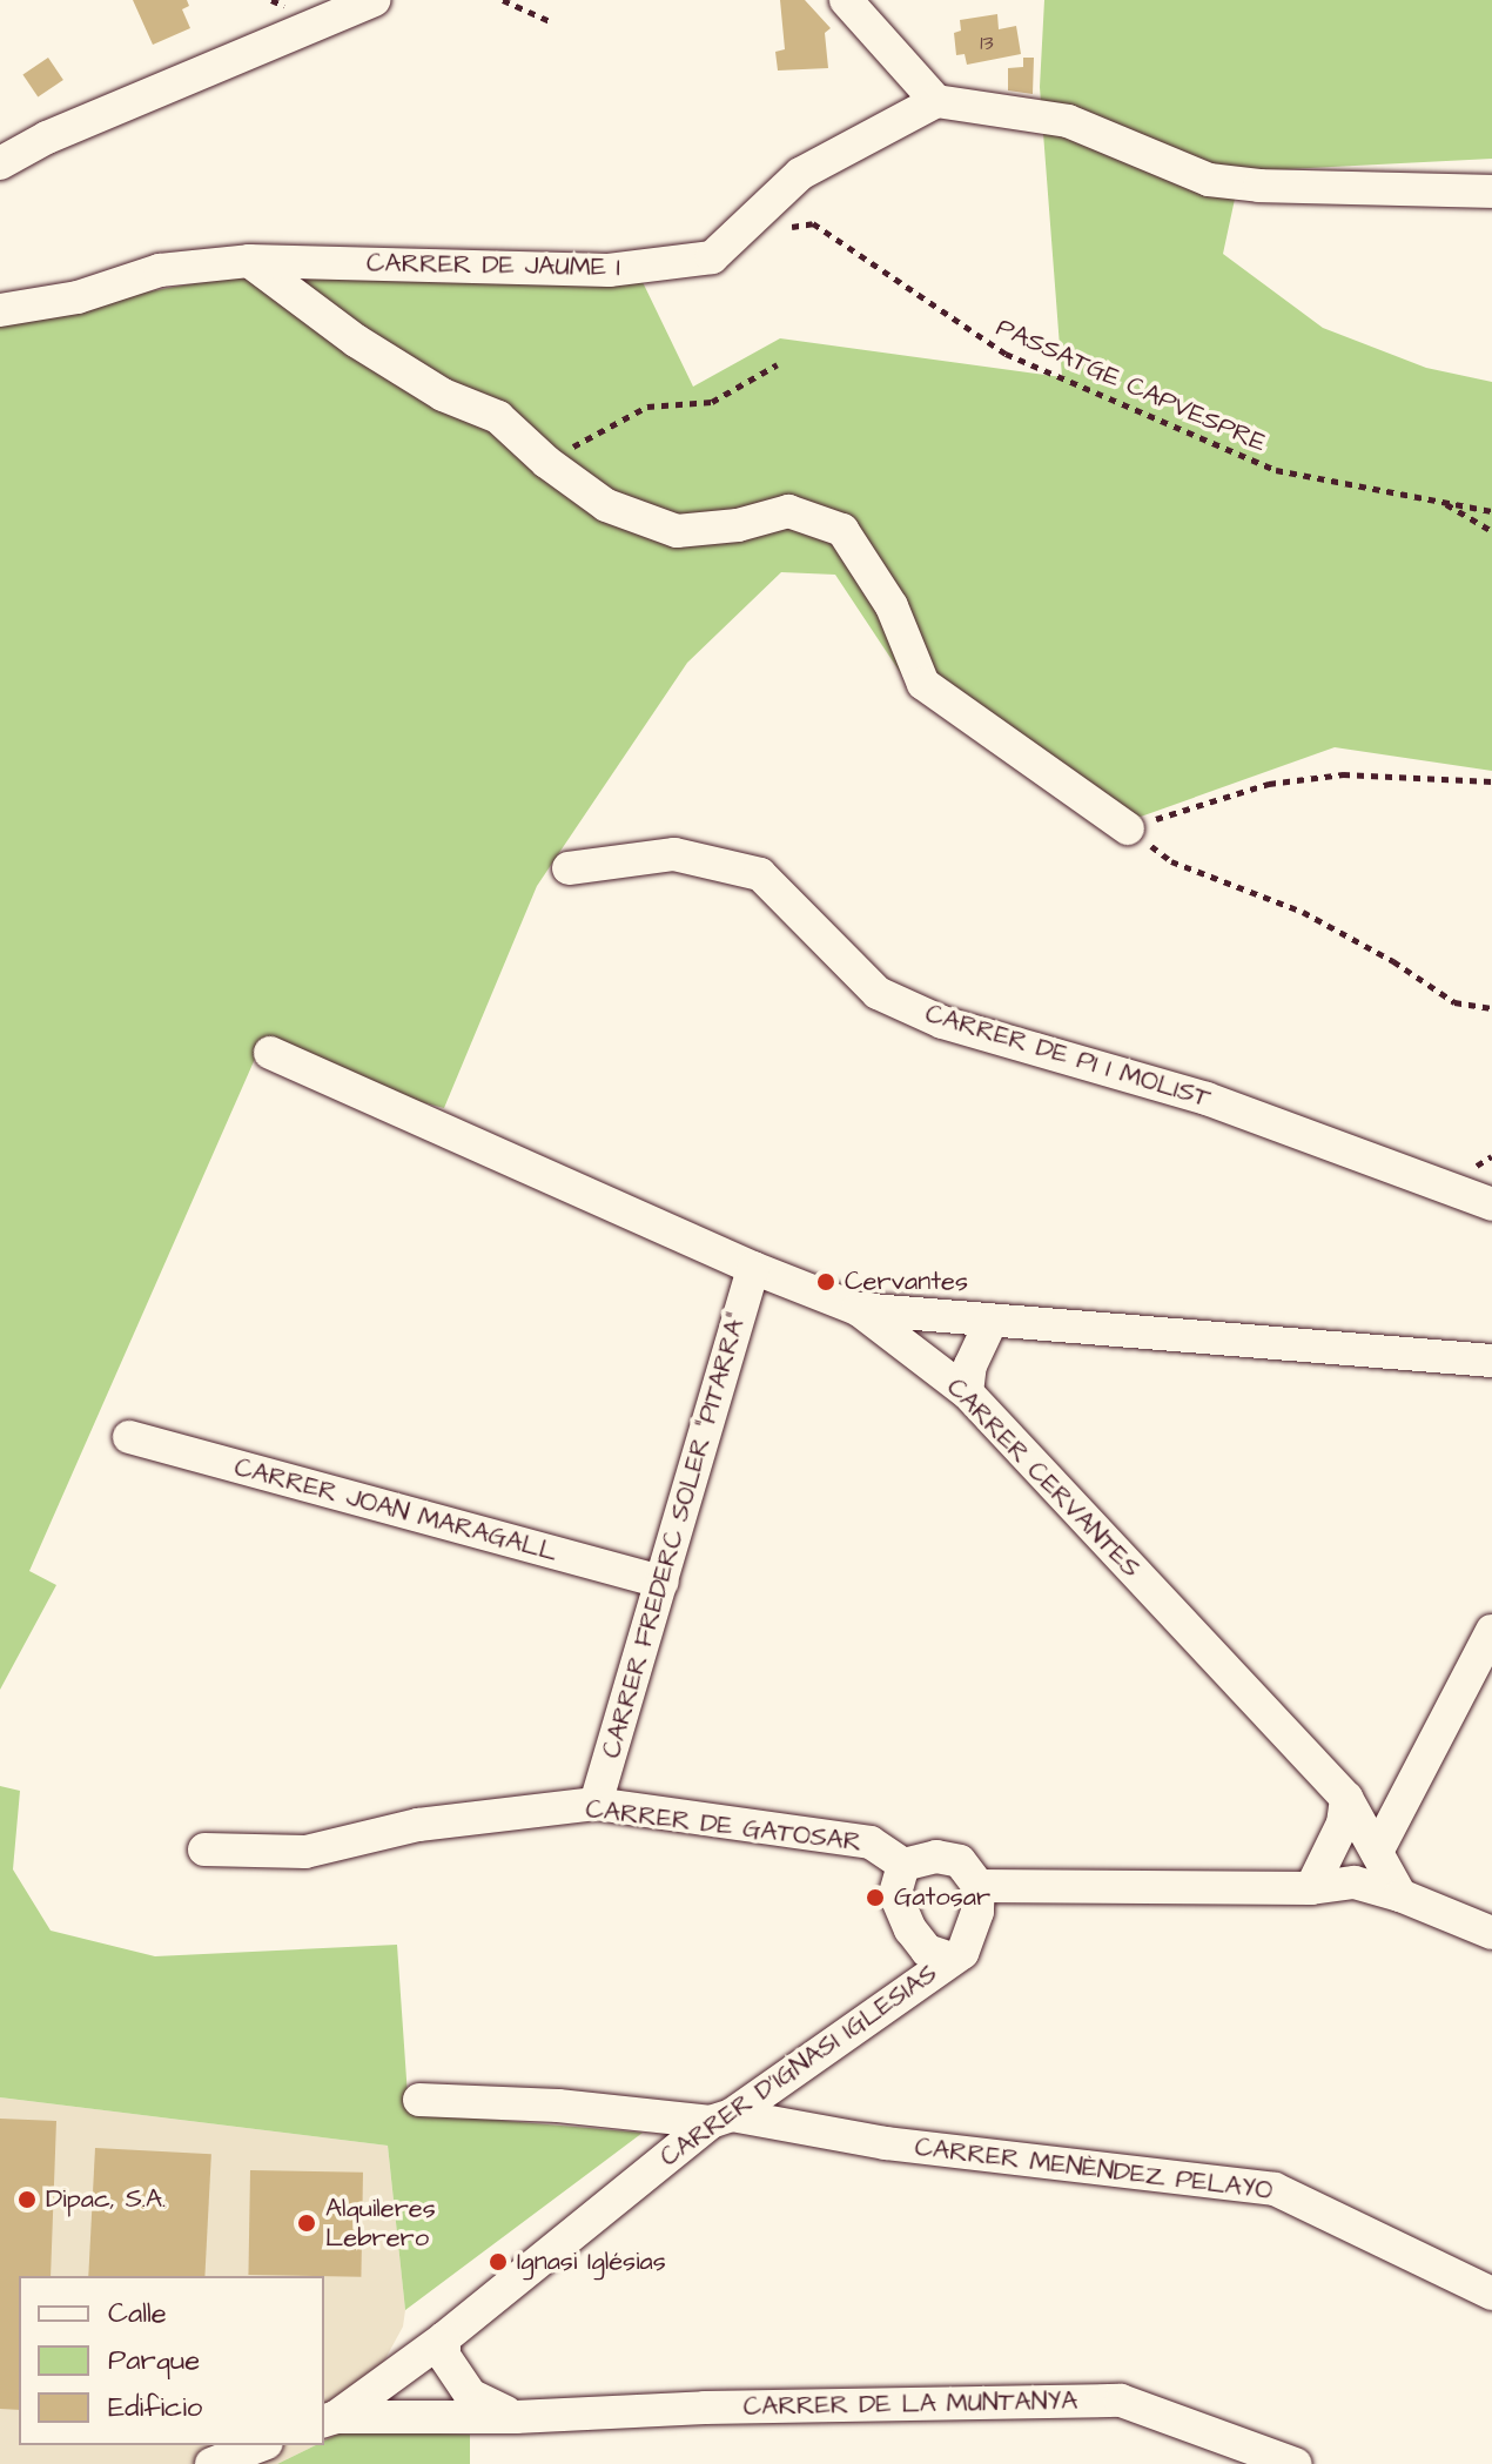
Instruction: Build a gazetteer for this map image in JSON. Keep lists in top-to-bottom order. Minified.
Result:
{"streets":{"street":["CARRER DE JAUME I","CARRER DE PI I MOLIST","CARRER CERVANTES","CARRER JOAN MARAGALL","CARRER FREDERC SOLER \"PITARRA\"","CARRER DE GATOSAR","CARRER D'IGNASI IGLESIAS","CARRER MENÈNDEZ PELAYO","CARRER DE LA MUNTANYA"],"path":["PASSATGE CAPVESPRE"]},"crossings":[["CARRER CERVANTES","CARRER FREDERC SOLER \"PITARRA\""],["CARRER JOAN MARAGALL","CARRER FREDERC SOLER \"PITARRA\""],["CARRER FREDERC SOLER \"PITARRA\"","CARRER DE GATOSAR"],["CARRER DE GATOSAR","CARRER D'IGNASI IGLESIAS"],["CARRER D'IGNASI IGLESIAS","CARRER MENÈNDEZ PELAYO"],["CARRER D'IGNASI IGLESIAS","CARRER DE LA MUNTANYA"]],"places":["Cervantes","Gatosar","Dipac, S.A.","Alquileres Lebrero","Ignasi Iglésias"],"house_numbers":["13"],"legend":["Calle","Parque","Edificio"]}
